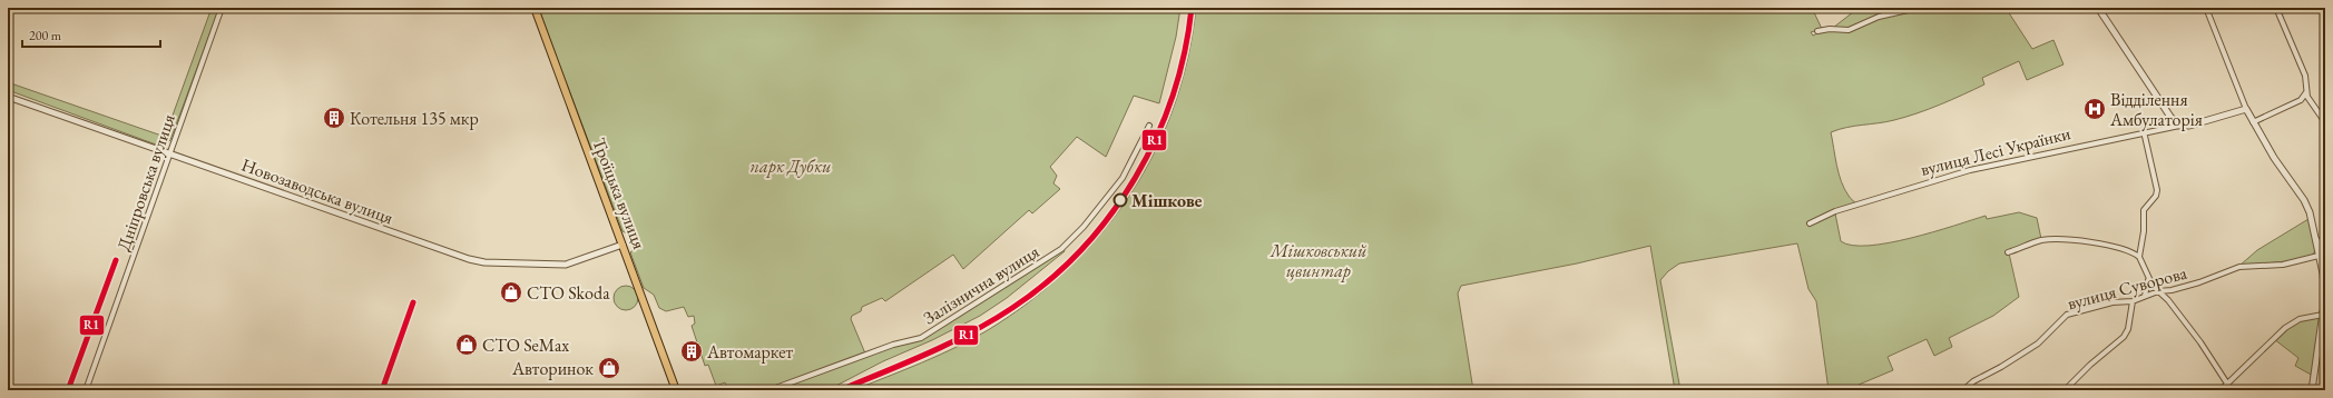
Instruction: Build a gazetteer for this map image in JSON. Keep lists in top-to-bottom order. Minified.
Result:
{"streets":{"main road":["Троїцька вулиця"],"street":["вулиця Лесі Українки","Дніпровська вулиця","Новозаводська вулиця","Залізнична вулиця","вулиця Суворова"]},"crossings":[["Дніпровська вулиця","Новозаводська вулиця"],["Новозаводська вулиця","Троїцька вулиця"]],"parks":["парк Дубки","Мішковський цвинтар"],"places":{"hospital":["Відділення Амбулаторія"],"building":["Котельня 135 мкр","Автомаркет"],"other":["Мішкове"],"shop":["СТО Skoda","СТО SeMax","Авторинок"]},"lines":["transit line R1"],"scale_bar":"200 m"}
